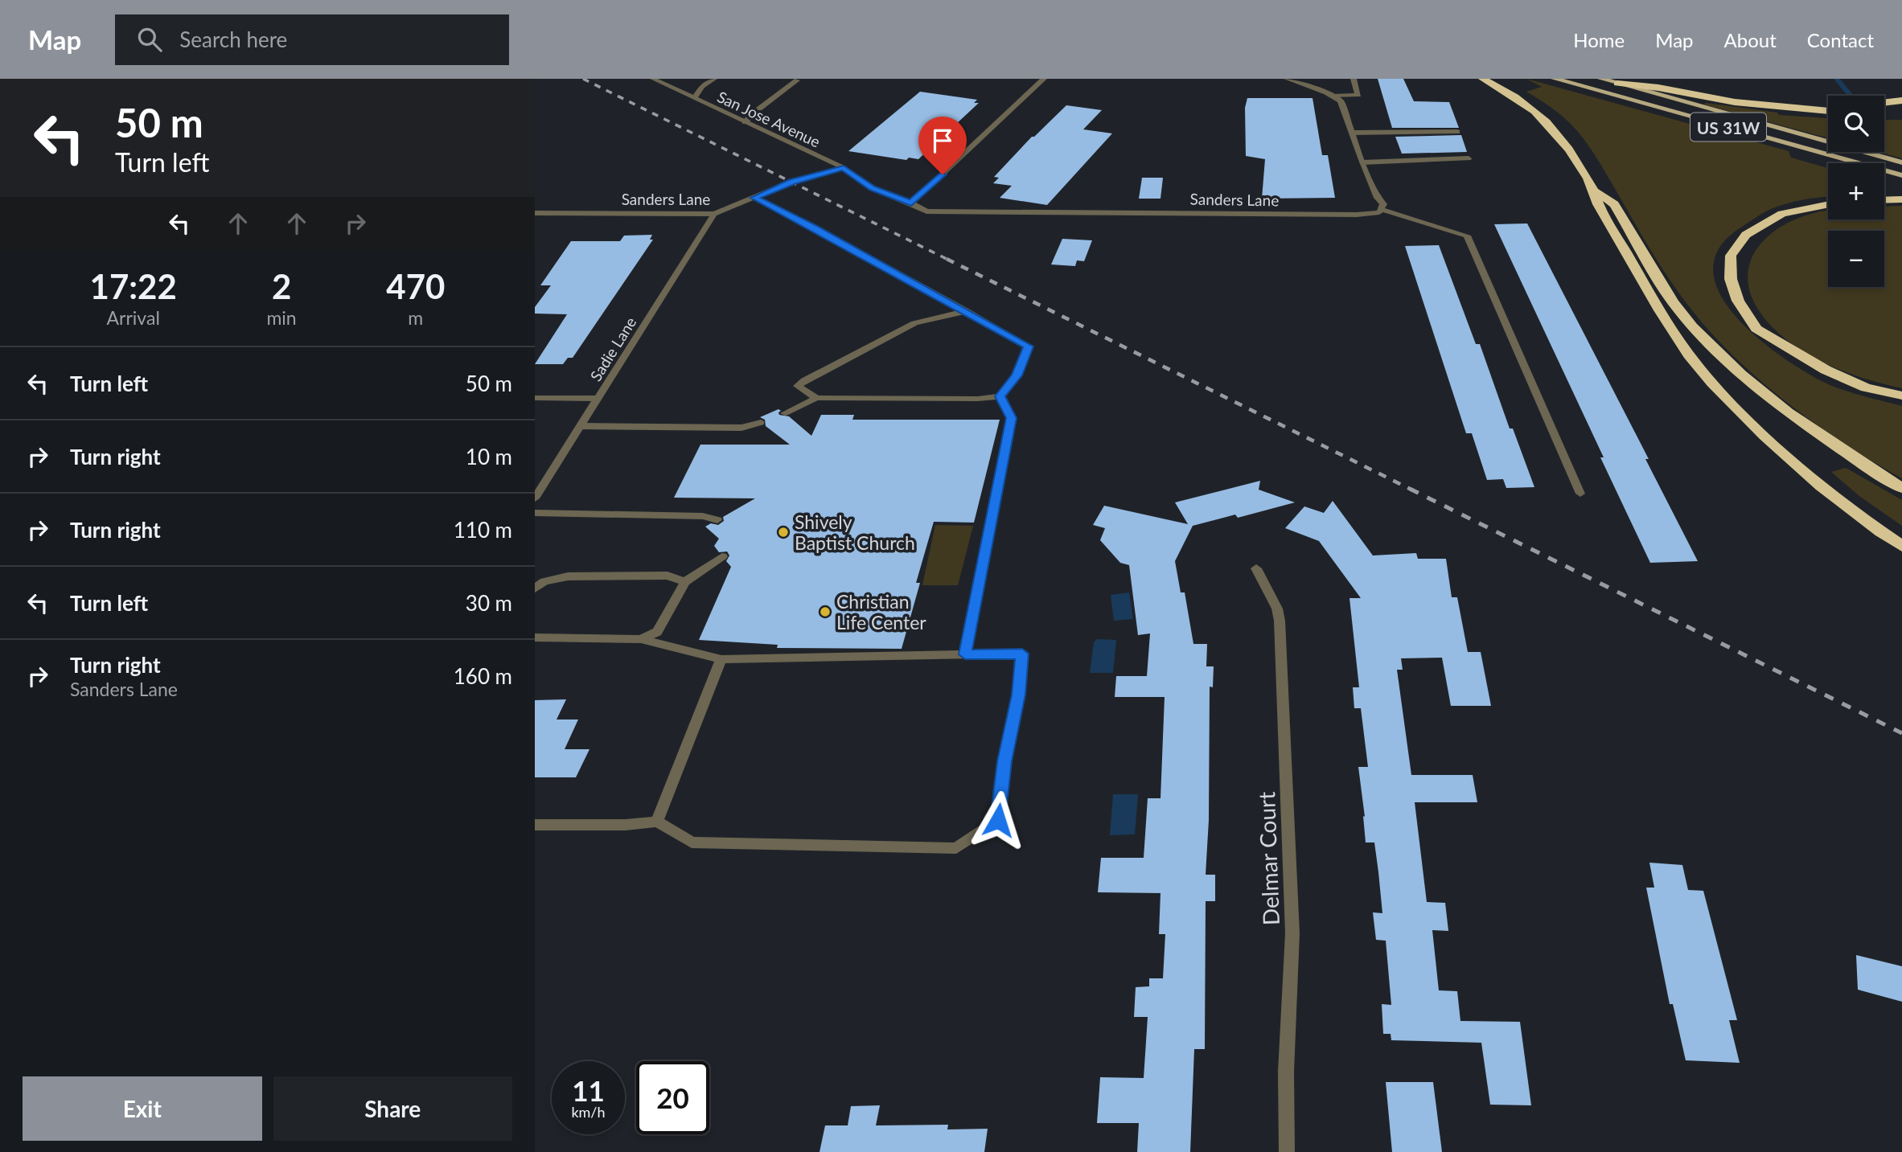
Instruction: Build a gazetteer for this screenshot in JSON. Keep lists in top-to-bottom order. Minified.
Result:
{"streets":{"main road":["US 31W"],"street":["San Jose Avenue","Sanders Lane","Sadie Lane","Delmar Court"]},"crossings":[["San Jose Avenue","Sanders Lane"],["Sanders Lane","Sadie Lane"]],"places":["Shively Baptist Church","Christian Life Center"],"page":{"header":"Map","search":"Search here","nav":["Home","Map","About","Contact"],"turn":["50 m","Turn left"],"map_buttons":["+","−"],"eta":["17:22","Arrival","2","min","470","m"],"list":[{"name":"Turn left","value":"50 m"},{"name":"Turn right","value":"10 m"},{"name":"Turn right","value":"110 m"},{"name":"Turn left","value":"30 m"},{"name":"Turn right","note":"Sanders Lane","value":"160 m"}],"speed":"11 km/h","limit":"20","buttons":["Exit","Share"]}}
